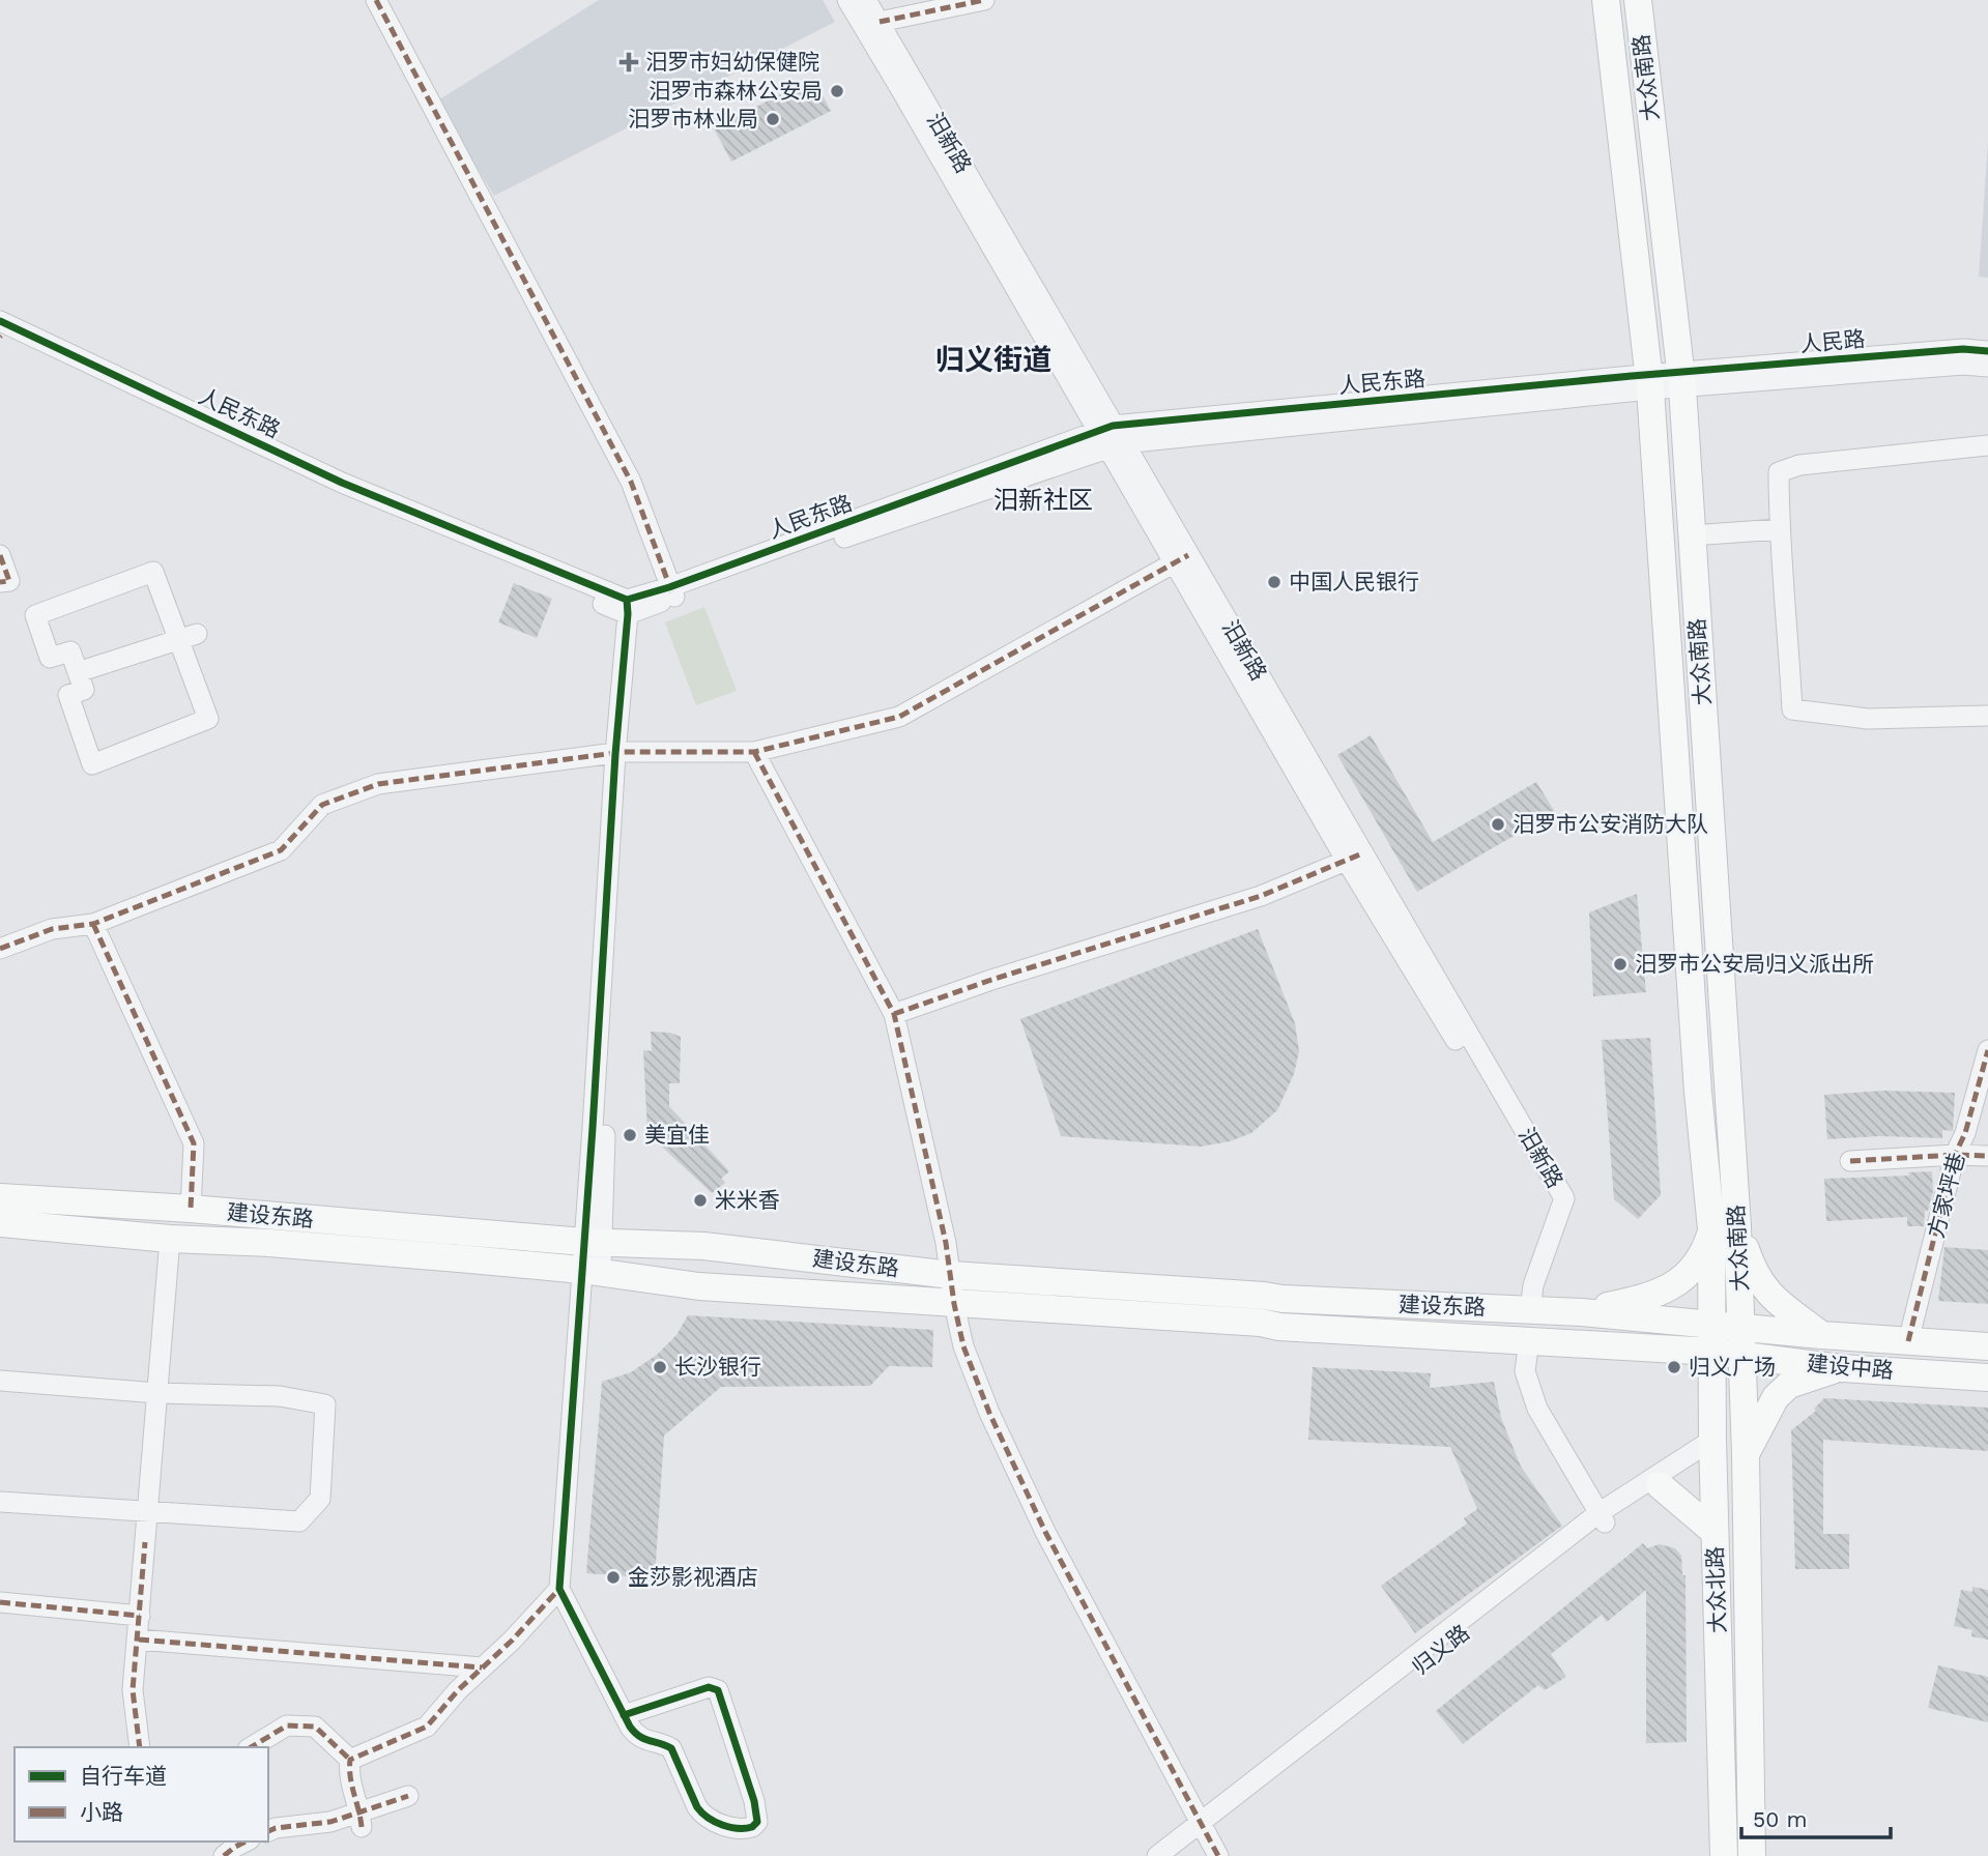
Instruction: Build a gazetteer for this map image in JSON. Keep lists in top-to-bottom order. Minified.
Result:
{"streets":{"main road":["大众南路","建设东路","建设中路","大众北路"],"street":["汨新路","人民路","人民东路","方家坪巷"]},"crossings":[["大众南路","人民路"],["大众南路","人民东路"],["大众南路","建设东路"],["大众南路","建设中路"],["大众南路","大众北路"],["汨新路","人民东路"],["汨新路","建设东路"],["人民路","人民东路"],["方家坪巷","建设中路"],["建设东路","建设中路"],["建设东路","大众北路"],["建设中路","大众北路"]],"districts":["归义街道","汨新社区"],"places":{"health":["汨罗市妇幼保健院"],"other":["汨罗市森林公安局","汨罗市林业局","中国人民银行","汨罗市公安消防大队","汨罗市公安局归义派出所","美宜佳","米米香","长沙银行","归义广场","金莎影视酒店"]},"legend":["自行车道","小路"],"scale_bar":"50 m"}
